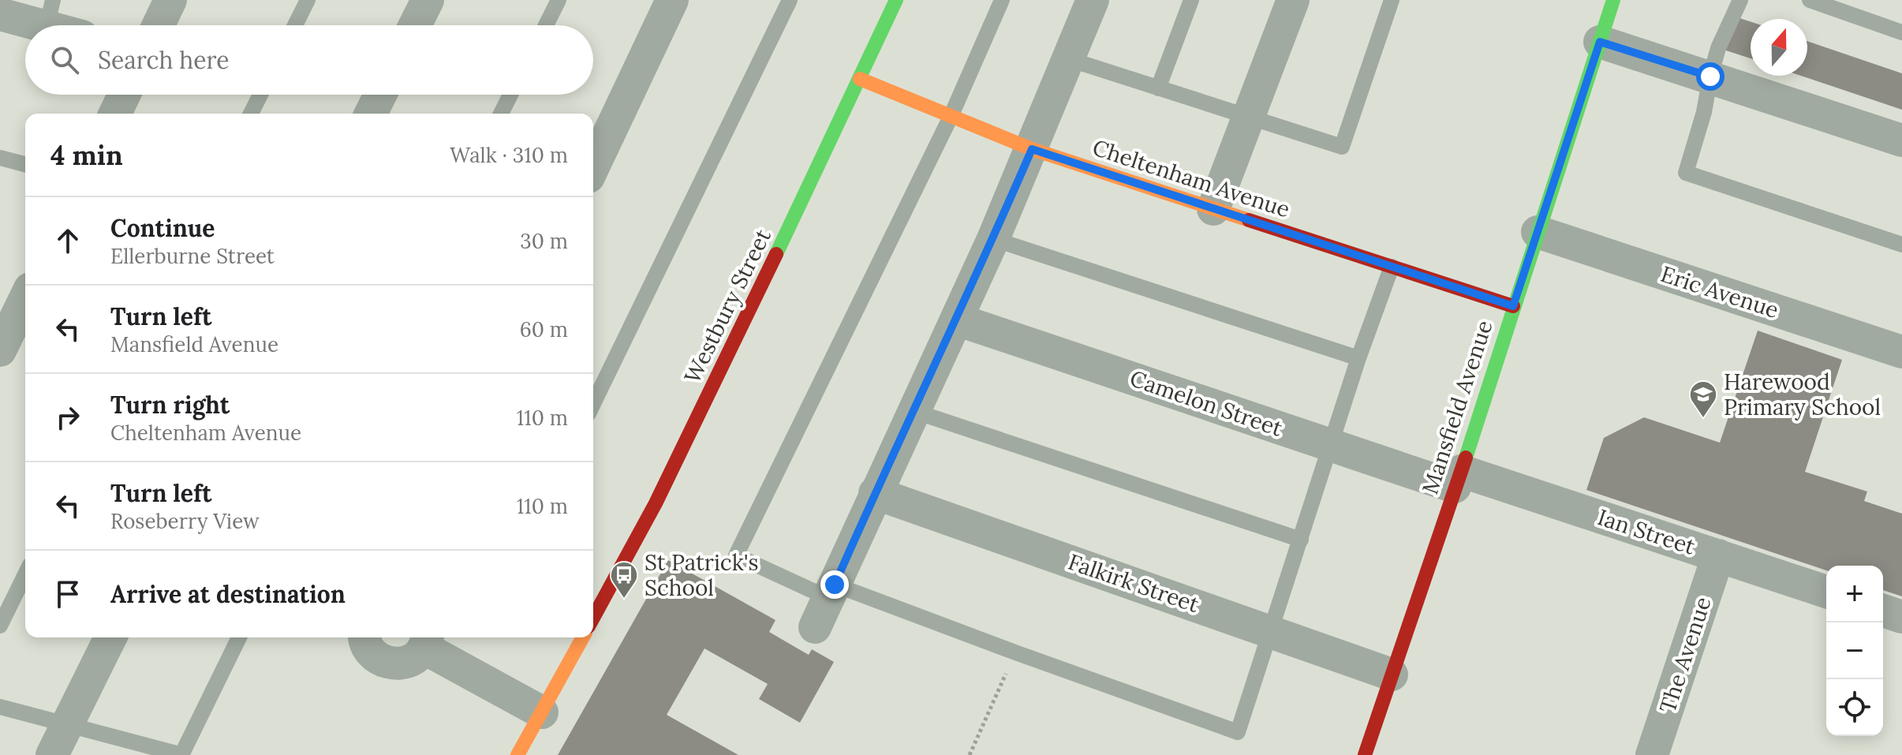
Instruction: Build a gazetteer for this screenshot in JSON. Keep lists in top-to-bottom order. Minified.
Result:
{"streets":{"street":["Cheltenham Avenue","Eric Avenue","Westbury Street","Camelon Street","Mansfield Avenue","Ian Street","Falkirk Street","The Avenue"]},"crossings":[["Cheltenham Avenue","Westbury Street"],["Cheltenham Avenue","Mansfield Avenue"],["Eric Avenue","Mansfield Avenue"],["Camelon Street","Mansfield Avenue"],["Camelon Street","Ian Street"],["Mansfield Avenue","Ian Street"],["Mansfield Avenue","Falkirk Street"],["Ian Street","The Avenue"]],"places":{"school or university":["Harewood Primary School"],"bus stop":["St Patrick's School"]},"north":"top","page":{"search":"Search here","heading":["4 min","Walk · 310 m"],"list":[["Continue","Ellerburne Street","30 m"],["Turn left","Mansfield Avenue","60 m"],["Turn right","Cheltenham Avenue","110 m"],["Turn left","Roseberry View","110 m"],"Arrive at destination"],"map_buttons":["+","−"]}}
